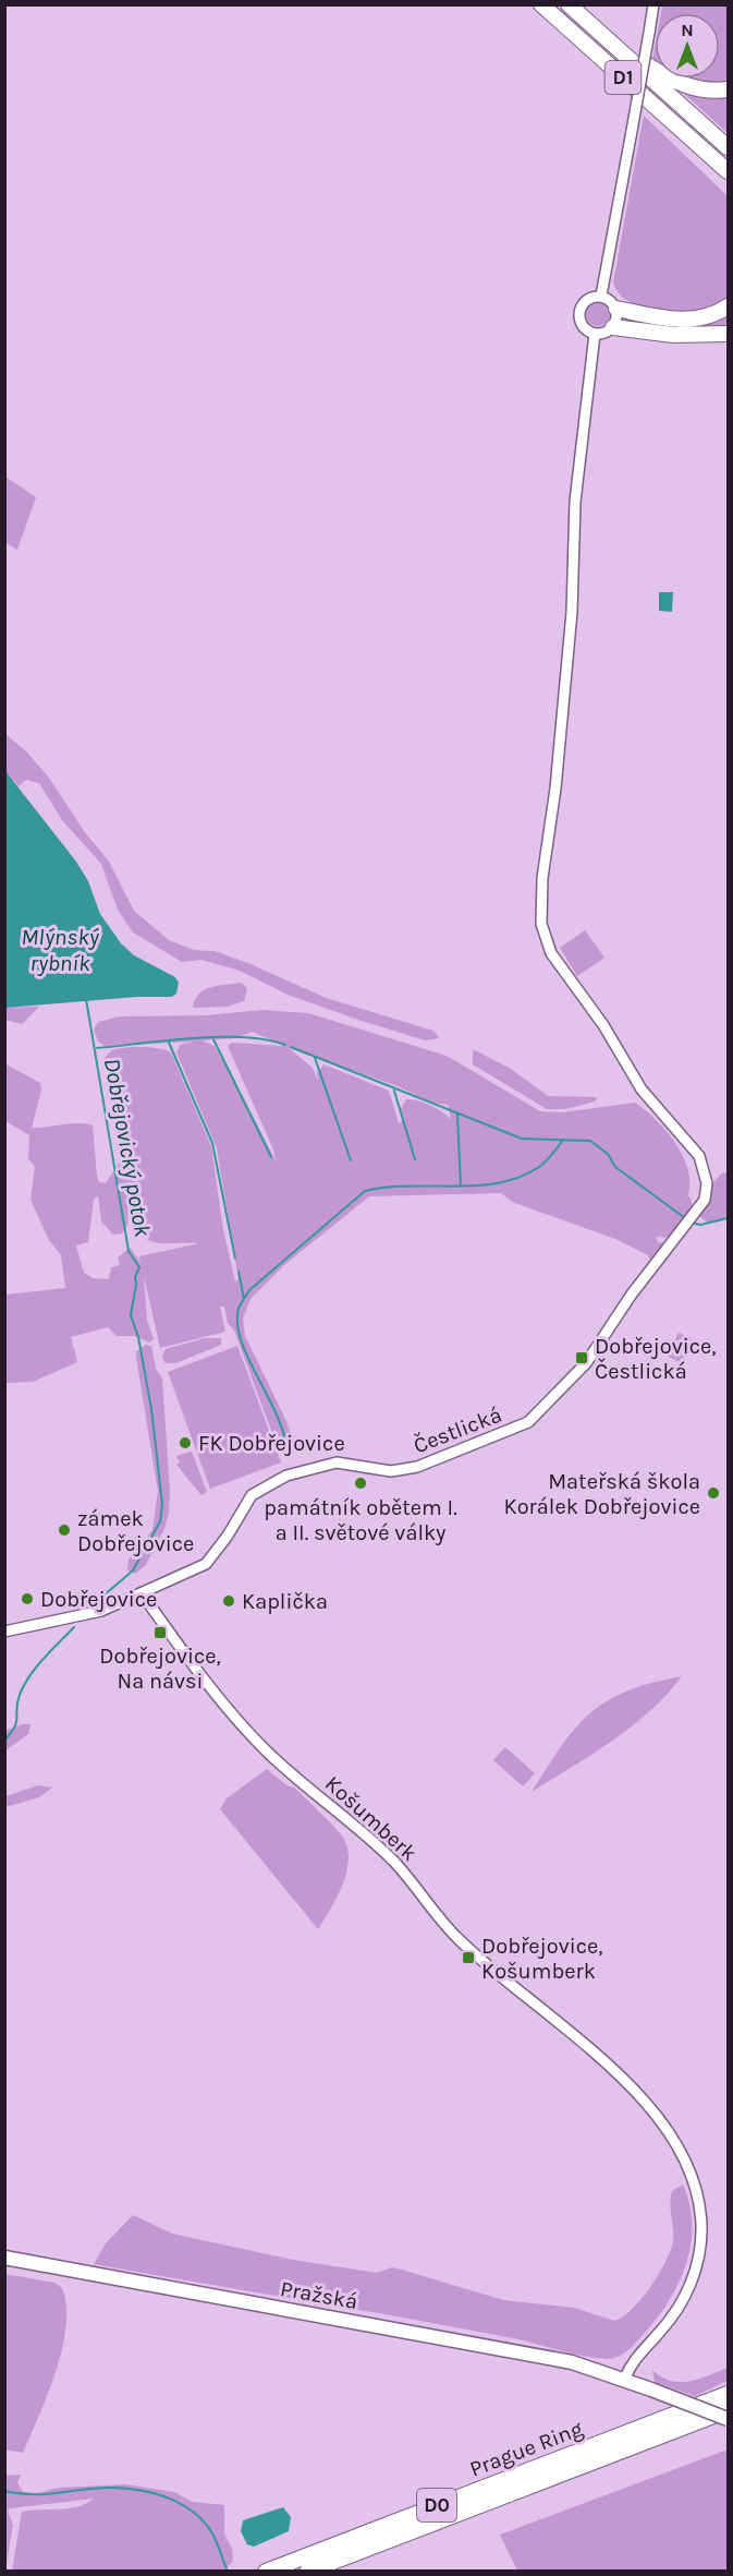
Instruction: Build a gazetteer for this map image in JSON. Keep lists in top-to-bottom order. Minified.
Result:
{"streets":{"highway":["D1","Prague Ring","D0"],"main road":["Pražská"],"street":["Čestlická","Košumberk"]},"crossings":[["Čestlická","Košumberk"],["Košumberk","Pražská"]],"water":["Mlýnský rybník","Dobřejovický potok"],"places":{"transit":["Dobřejovice, Čestlická","Dobřejovice, Na návsi","Dobřejovice, Košumberk"],"other":["FK Dobřejovice","památník obětem I. a II. světové války","Mateřská škola Korálek Dobřejovice","zámek Dobřejovice","Dobřejovice","Kaplička"]},"north":"top"}
